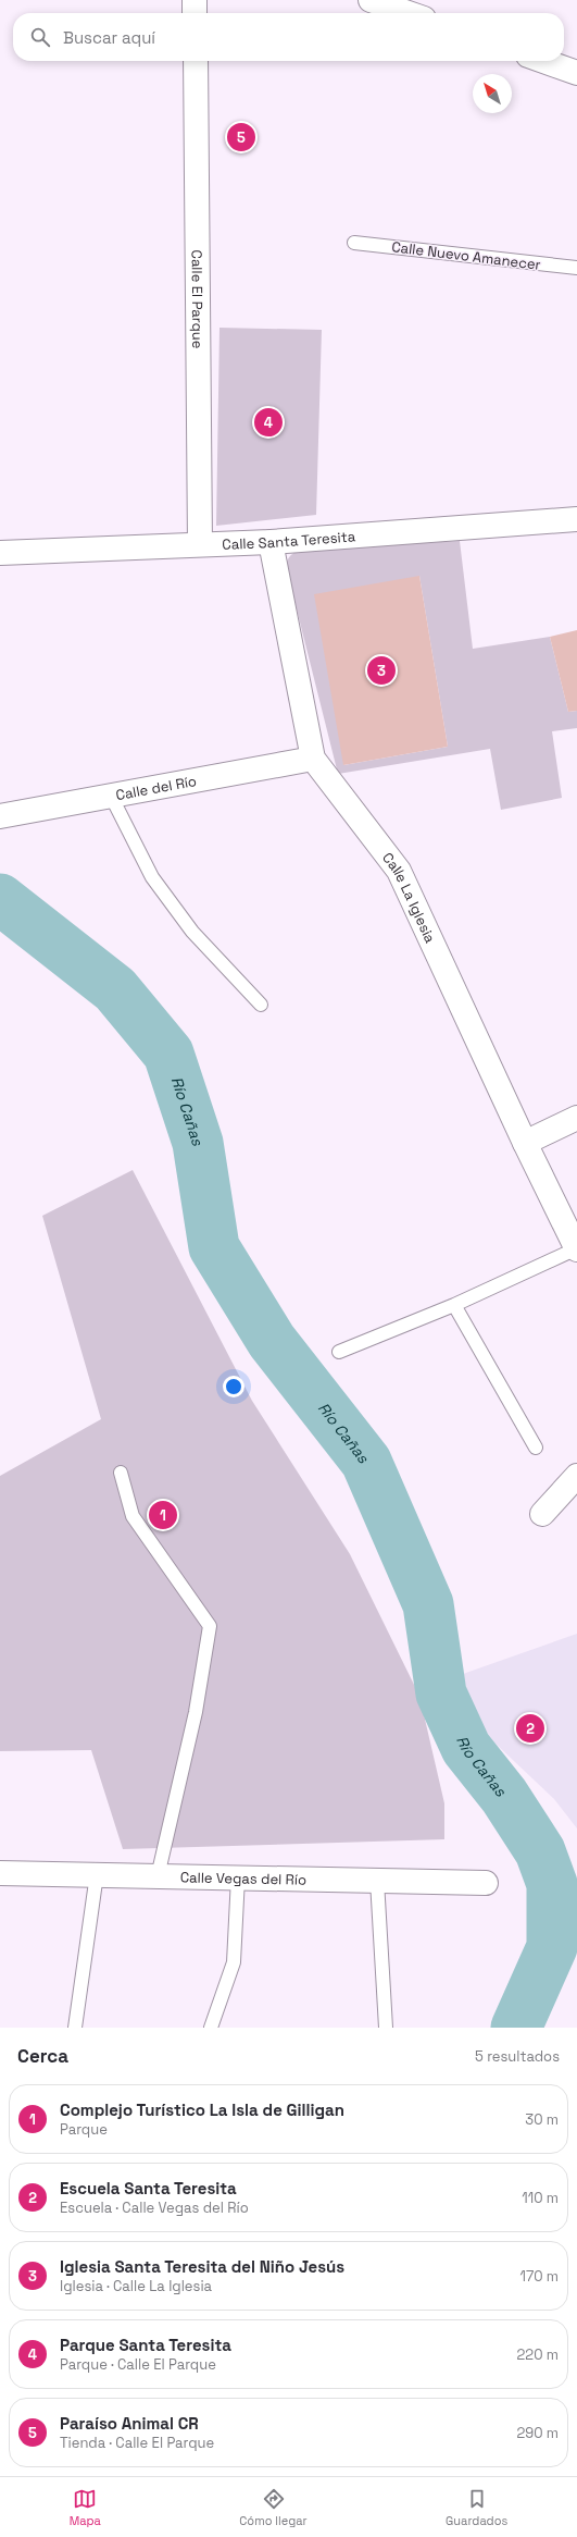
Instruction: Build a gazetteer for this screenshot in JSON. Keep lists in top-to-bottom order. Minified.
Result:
{"streets":{"street":["Calle El Parque","Calle Santa Teresita","Calle del Río","Calle La Iglesia","Calle Vegas del Río"],"lane":["Calle Nuevo Amanecer"]},"crossings":[["Calle El Parque","Calle Santa Teresita"],["Calle Santa Teresita","Calle La Iglesia"],["Calle del Río","Calle La Iglesia"]],"water":["Río Cañas"],"north":"top left","page":{"search":"Buscar aquí","pins":["5","4","3","1","2"],"heading":["Cerca","5 resultados"],"list":[{"mark":"1","name":"Complejo Turístico La Isla de Gilligan","note":"Parque","value":"30 m"},{"mark":"2","name":"Escuela Santa Teresita","note":"Escuela · Calle Vegas del Río","value":"110 m"},{"mark":"3","name":"Iglesia Santa Teresita del Niño Jesús","note":"Iglesia · Calle La Iglesia","value":"170 m"},{"mark":"4","name":"Parque Santa Teresita","note":"Parque · Calle El Parque","value":"220 m"},{"mark":"5","name":"Paraíso Animal CR","note":"Tienda · Calle El Parque","value":"290 m"}],"nav":["Mapa","Cómo llegar","Guardados"]}}
